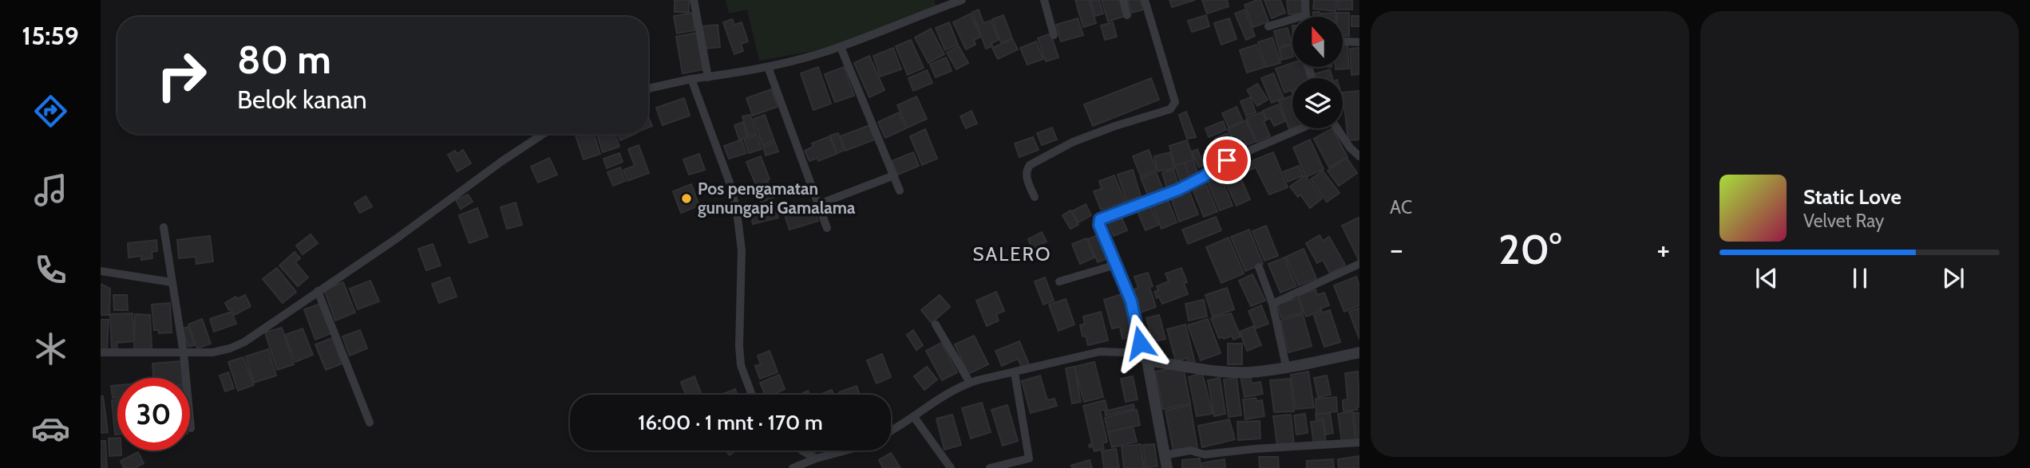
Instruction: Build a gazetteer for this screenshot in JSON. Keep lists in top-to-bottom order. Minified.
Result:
{"districts":["SALERO"],"places":["Pos pengamatan gunungapi Gamalama"],"north":"top","page":{"tabs":"15:59","tile":"AC","turn":["80 m","Belok kanan"],"song":["Static Love","Velvet Ray"],"heat":["−","20°","+"],"limit":"30","trip":"16:00 · 1 mnt · 170 m"}}
